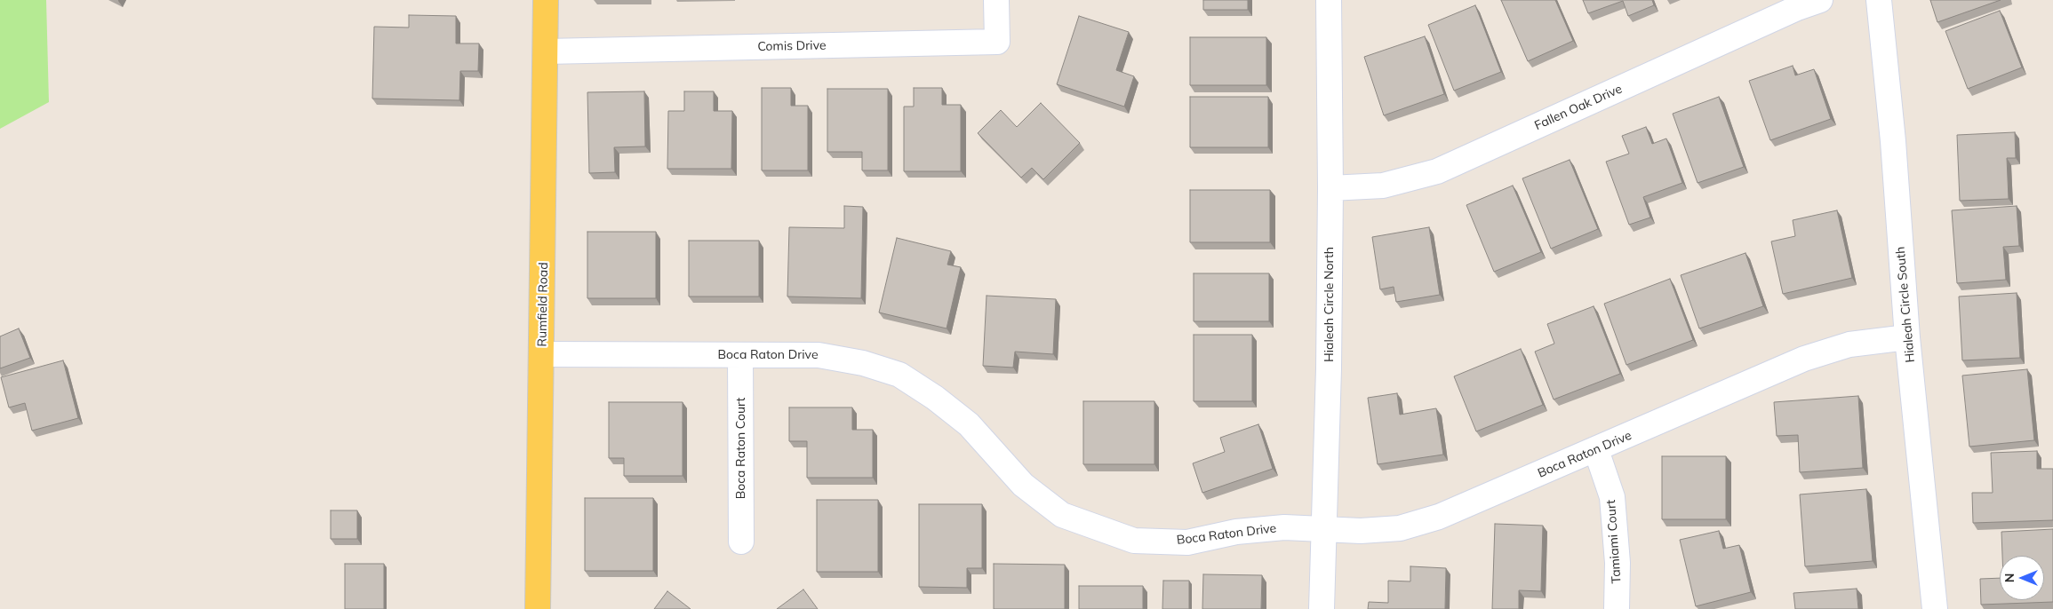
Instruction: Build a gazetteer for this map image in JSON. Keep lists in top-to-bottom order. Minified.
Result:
{"streets":{"main road":["Rumfield Road"],"street":["Comis Drive","Fallen Oak Drive","Hialeah Circle North","Hialeah Circle South","Boca Raton Drive","Boca Raton Court","Tamiami Court"]},"crossings":[["Comis Drive","Rumfield Road"],["Fallen Oak Drive","Hialeah Circle North"],["Rumfield Road","Boca Raton Drive"],["Hialeah Circle North","Boca Raton Drive"],["Hialeah Circle South","Boca Raton Drive"],["Boca Raton Drive","Boca Raton Court"],["Boca Raton Drive","Tamiami Court"]],"north":"left"}
